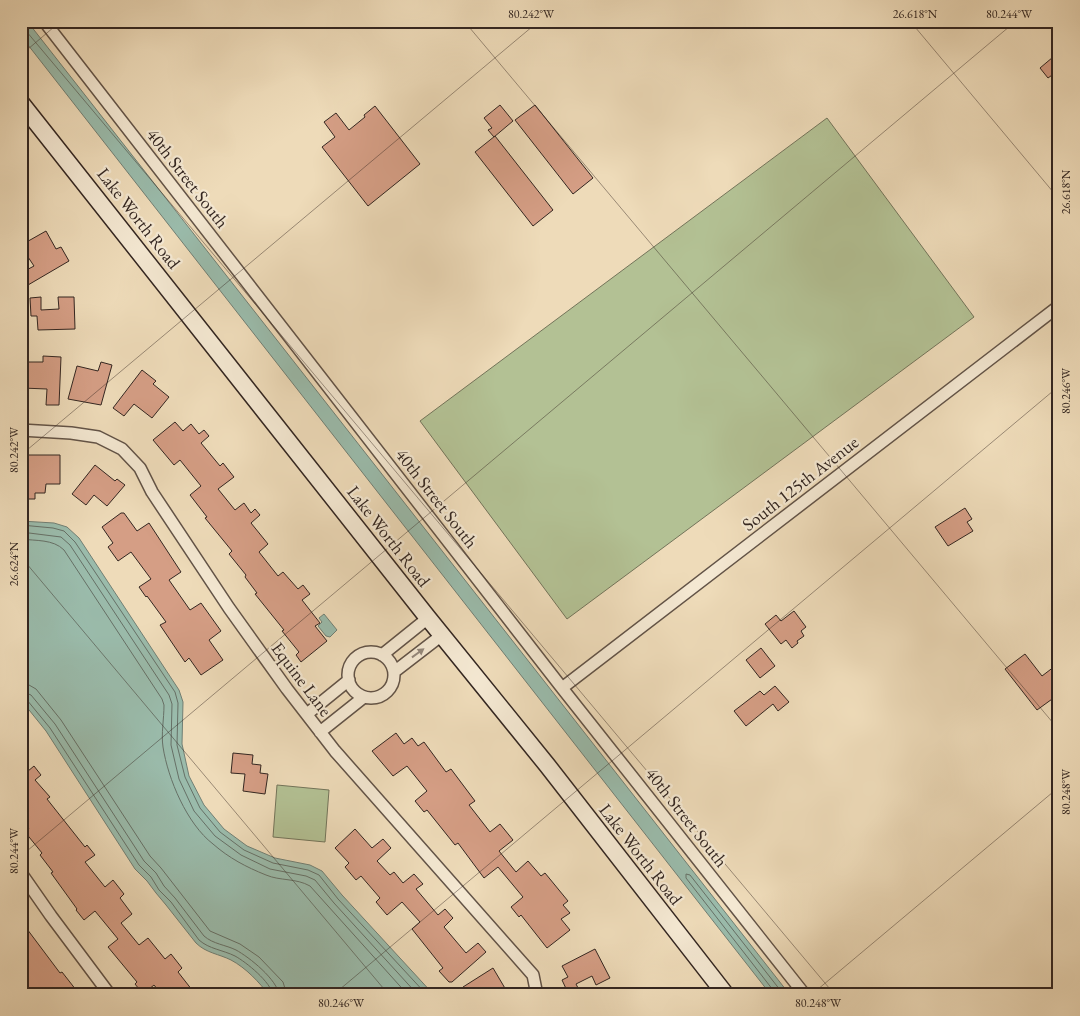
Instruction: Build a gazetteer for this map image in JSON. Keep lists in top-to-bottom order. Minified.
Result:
{"streets":{"street":["40th Street South","Lake Worth Road","South 125th Avenue","Equine Lane"]},"crossings":[["40th Street South","South 125th Avenue"]],"coordinates":["80.242°W","26.618°N","80.244°W","80.246°W","26.624°N","80.248°W"]}
